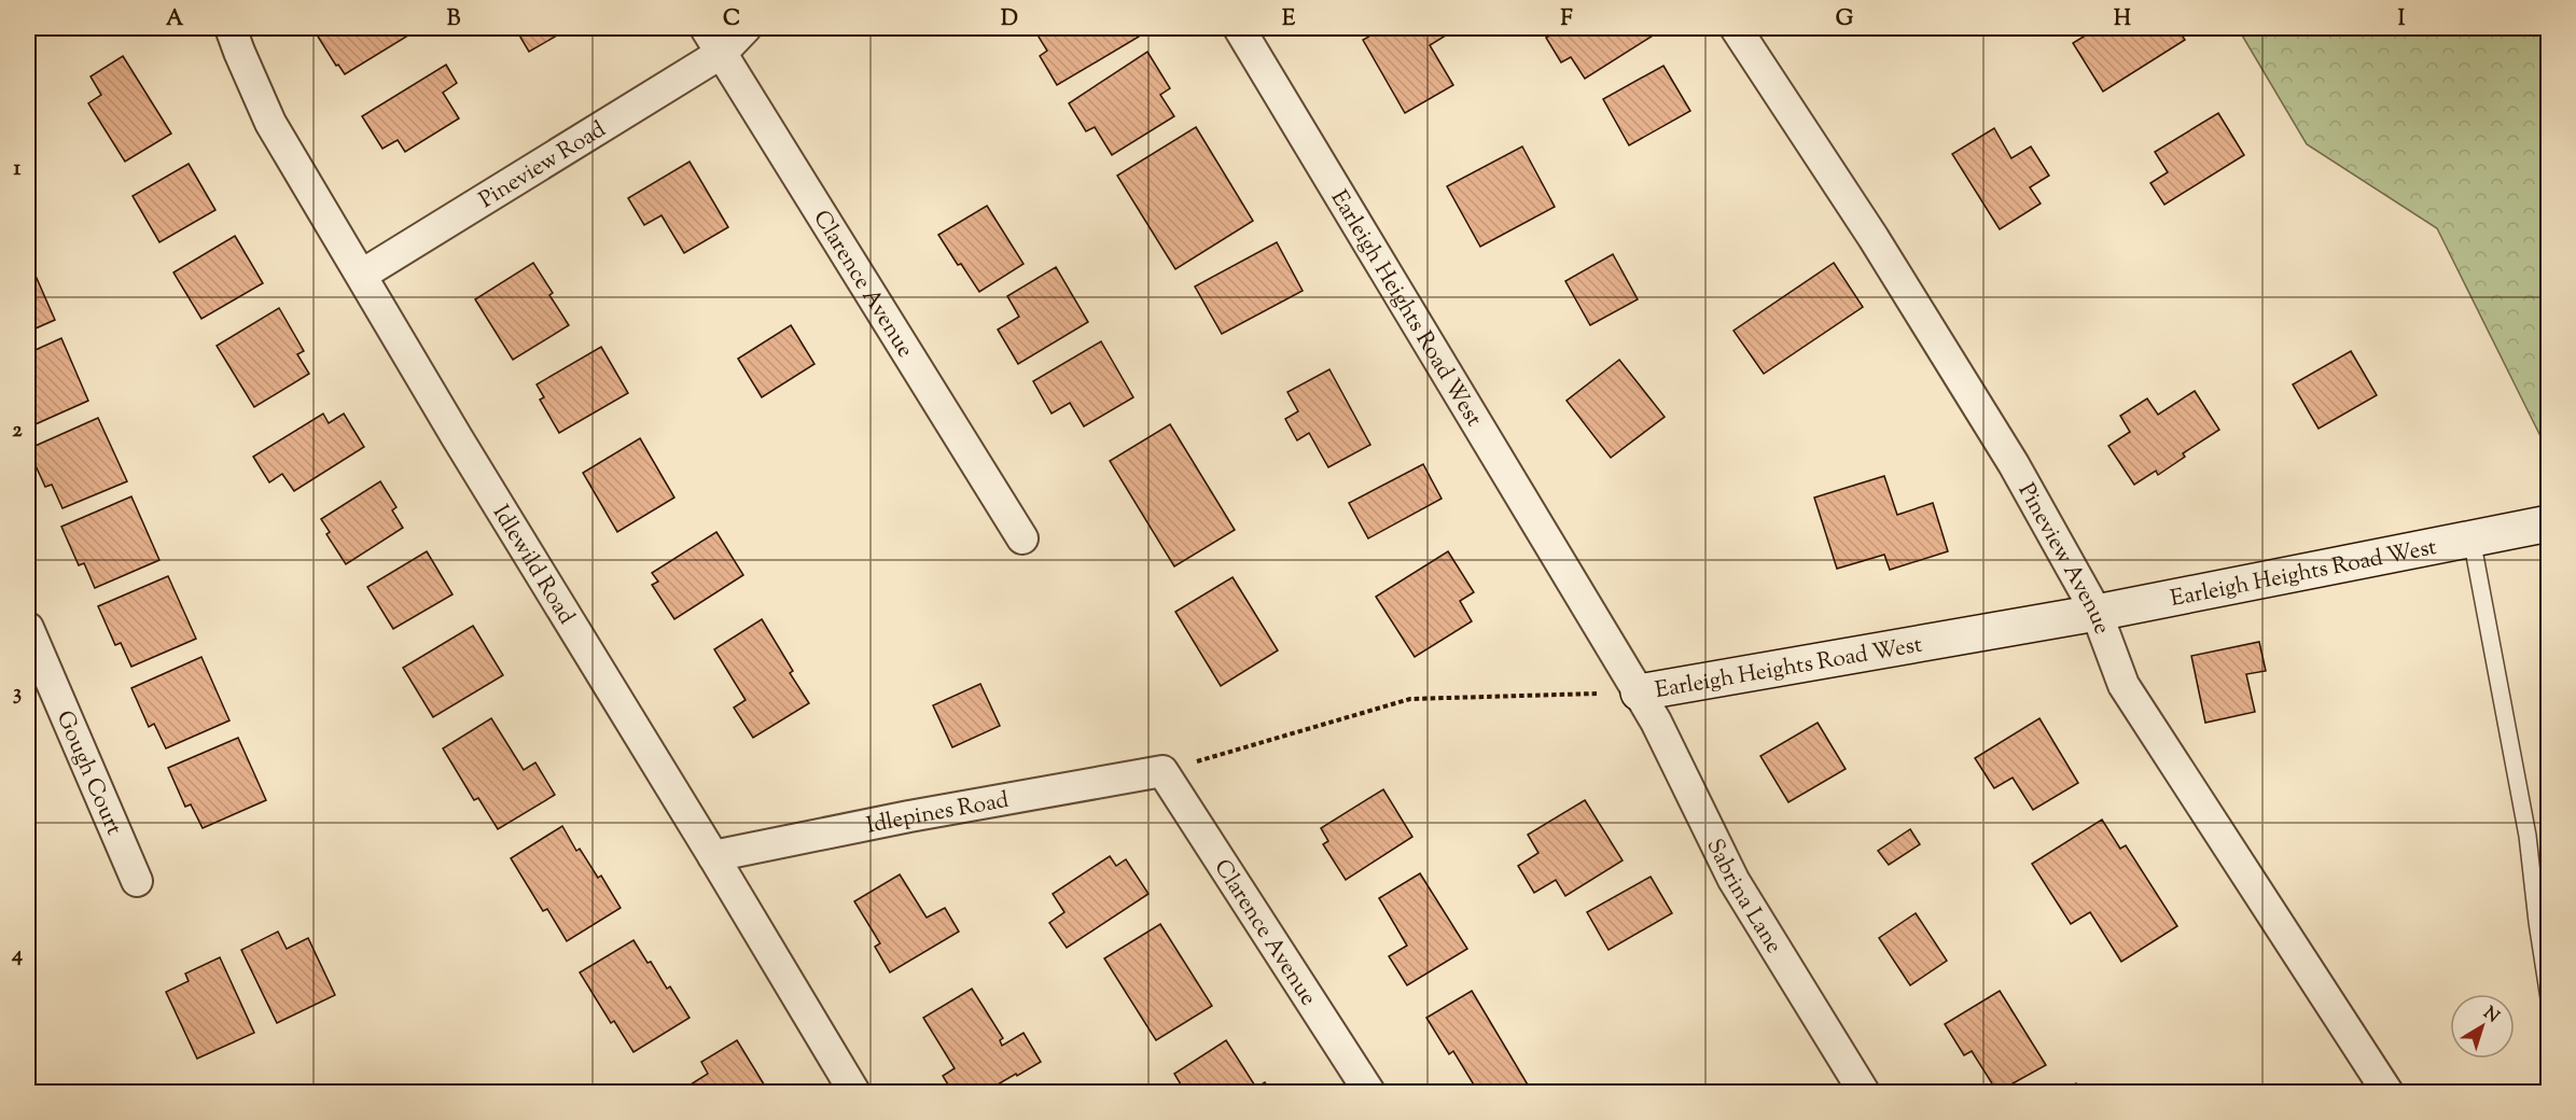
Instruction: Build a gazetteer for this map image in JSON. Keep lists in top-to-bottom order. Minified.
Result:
{"streets":{"street":["Pineview Road","Clarence Avenue","Earleigh Heights Road West","Pineview Avenue","Idlewild Road","Gough Court","Idlepines Road","Sabrina Lane"]},"crossings":[["Pineview Road","Clarence Avenue"],["Pineview Road","Idlewild Road"],["Clarence Avenue","Idlepines Road"],["Earleigh Heights Road West","Pineview Avenue"],["Earleigh Heights Road West","Sabrina Lane"],["Idlewild Road","Idlepines Road"]],"north":"top right","grid":{"columns":["A","B","C","D","E","F","G","H","I"],"rows":["1","2","3","4"]}}
